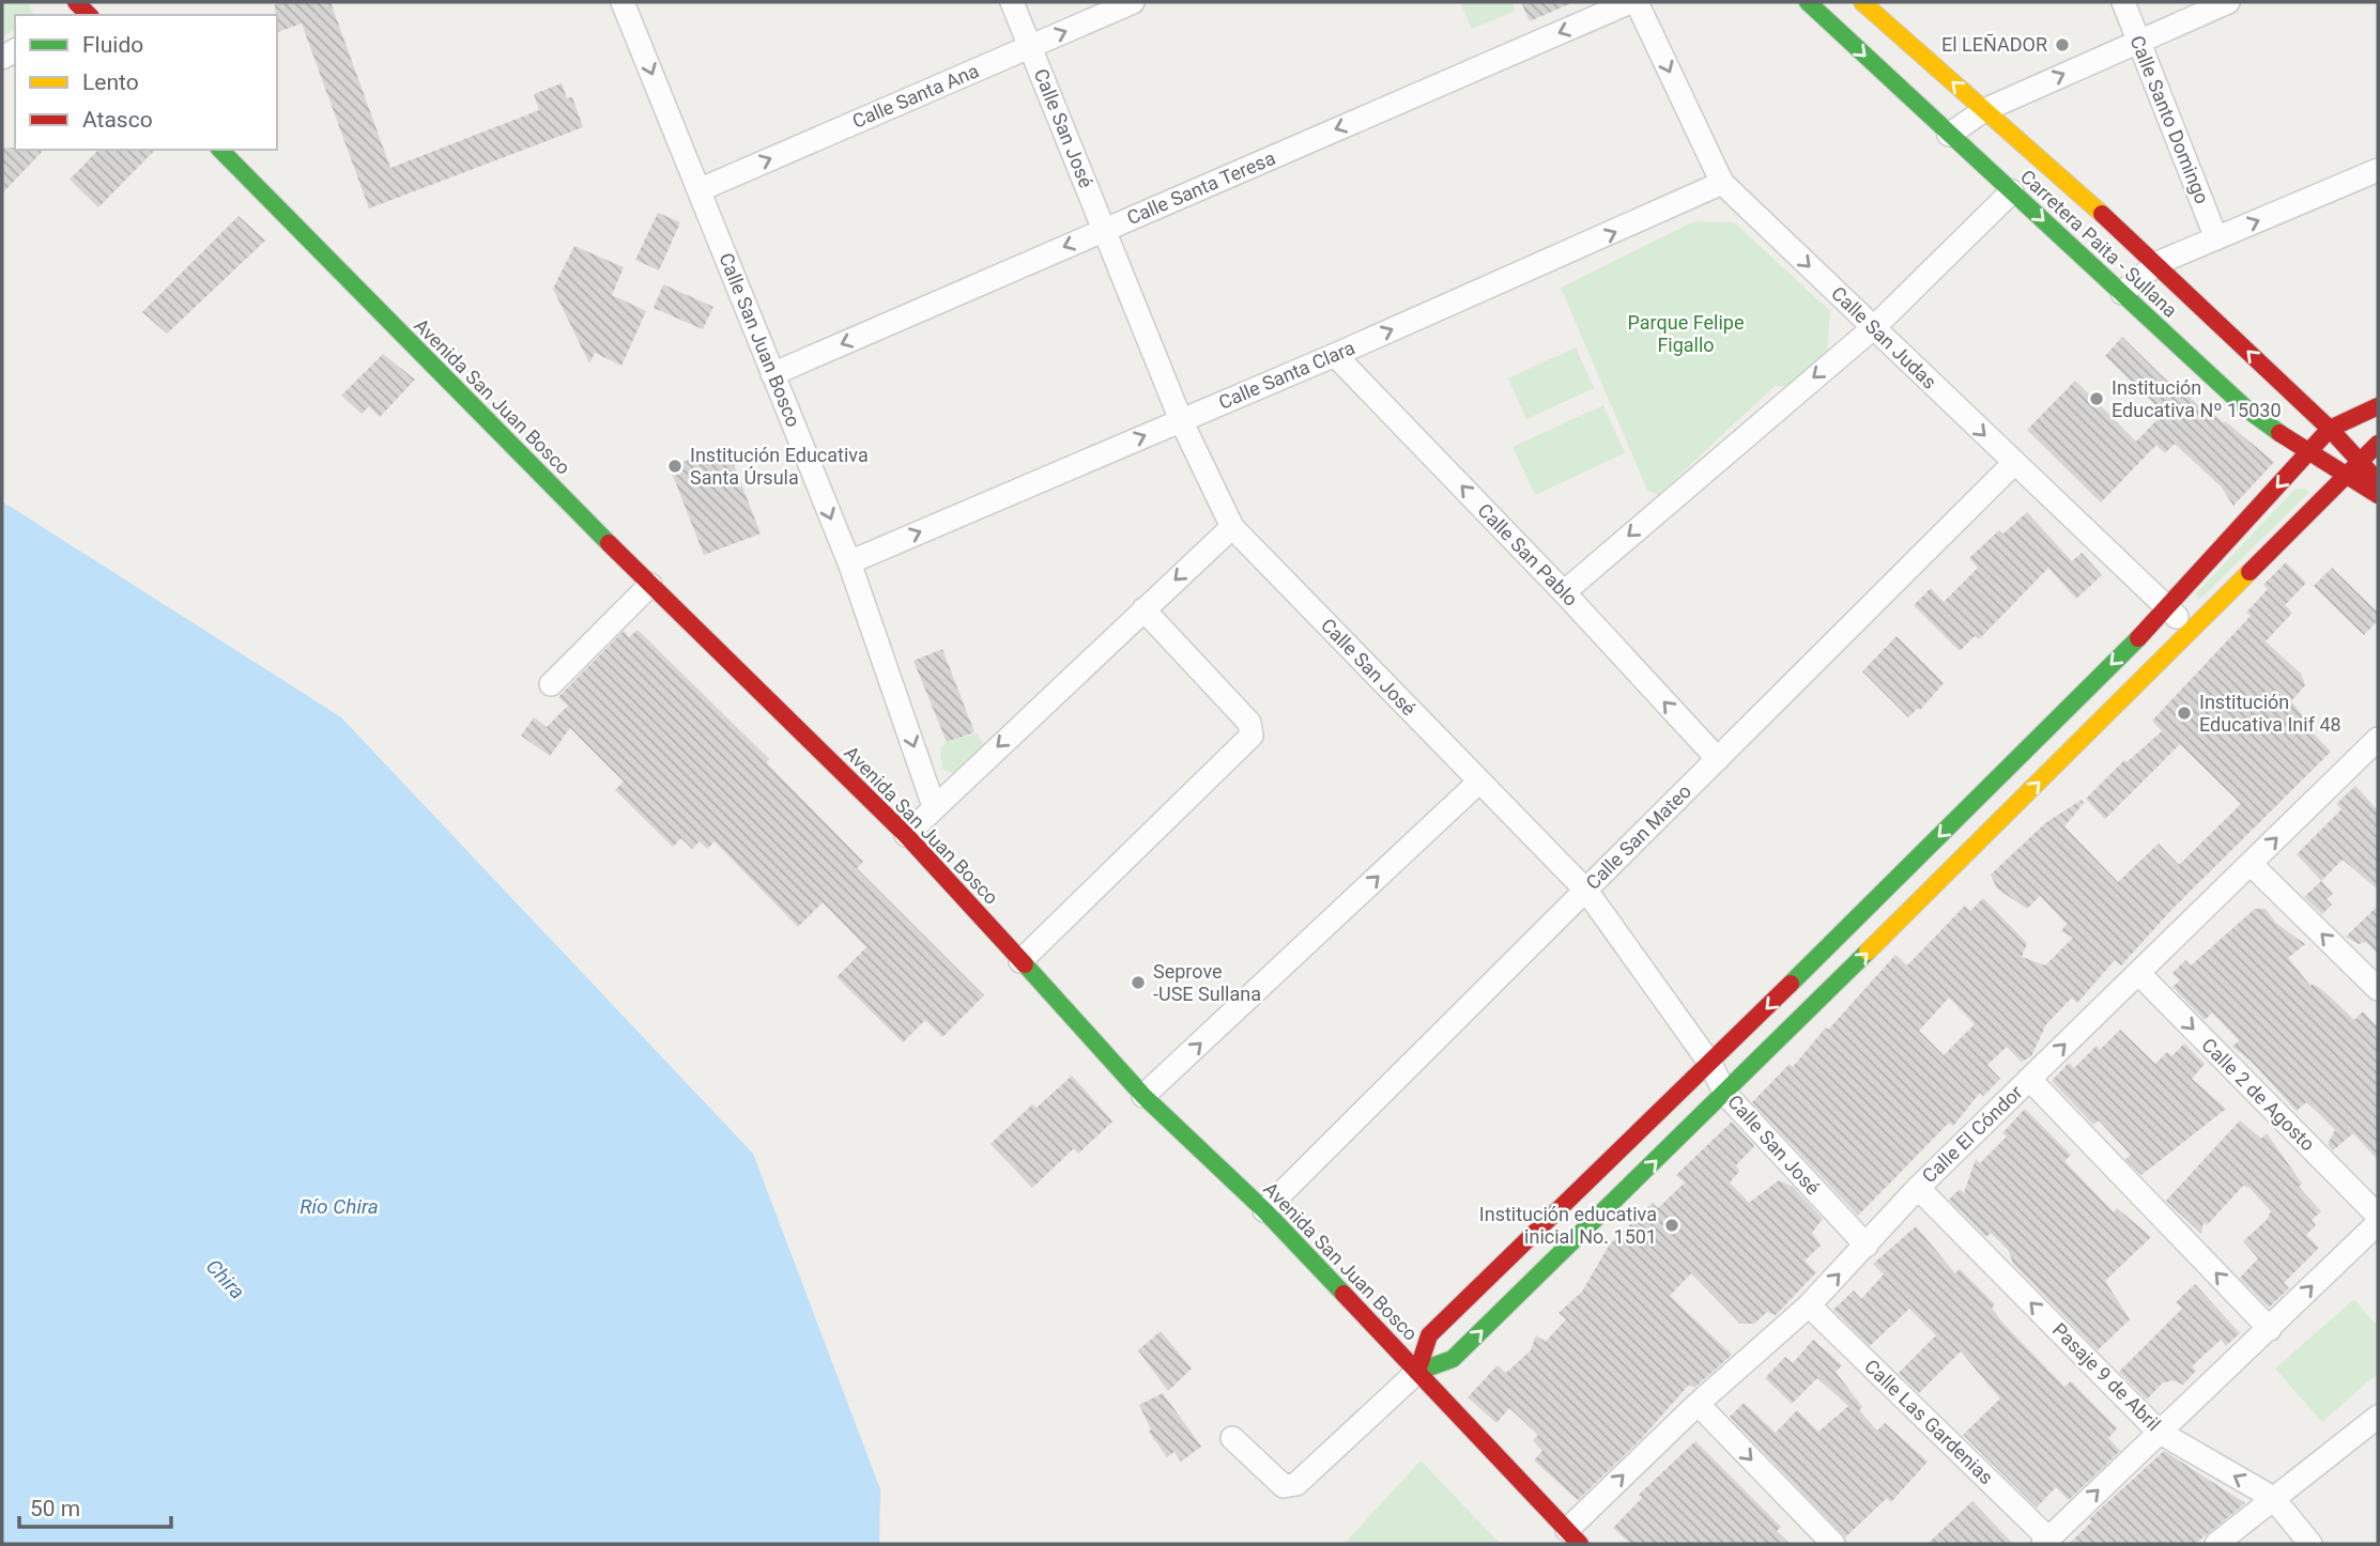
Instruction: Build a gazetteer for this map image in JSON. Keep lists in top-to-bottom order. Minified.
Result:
{"streets":{"street":["Calle Santa Ana","Calle Santo Domingo","Calle San José","Calle Santa Teresa","Carretera Paita - Sullana","Calle San Judas","Calle San Juan Bosco","Calle Santa Clara","Avenida San Juan Bosco","Calle San Pablo","Calle San Mateo","Calle 2 de Agosto","Calle El Cóndor","Pasaje 9 de Abril","Calle Las Gardenias"]},"crossings":[["Calle Santa Ana","Calle San José"],["Calle Santa Ana","Calle San Juan Bosco"],["Calle San José","Calle Santa Teresa"],["Calle San José","Calle Santa Clara"],["Calle San José","Calle San Mateo"],["Calle San José","Calle El Cóndor"],["Calle Santa Teresa","Calle San Judas"],["Calle Santa Teresa","Calle San Juan Bosco"],["Calle San Judas","Calle Santa Clara"],["Calle San Judas","Calle San Mateo"],["Calle San Juan Bosco","Calle Santa Clara"],["Calle Santa Clara","Calle San Pablo"],["Avenida San Juan Bosco","Calle San Mateo"],["Avenida San Juan Bosco","Calle El Cóndor"],["Calle San Pablo","Calle San Mateo"],["Calle 2 de Agosto","Calle El Cóndor"],["Calle El Cóndor","Pasaje 9 de Abril"],["Calle El Cóndor","Calle Las Gardenias"]],"one_way":["Calle Santa Ana","Calle Santa Teresa","Calle San Judas","Calle San Juan Bosco","Calle San Pablo","Calle El Cóndor"],"water":["Río Chira","Chira"],"parks":["Parque Felipe Figallo"],"places":["El LEÑADOR","Institución Educativa Nº 15030","Institución Educativa Santa Úrsula","Institución Educativa Inif 48","Seprove -USE Sullana","Institución educativa inicial No. 1501"],"legend":["Fluido","Lento","Atasco"],"scale_bar":"50 m"}
